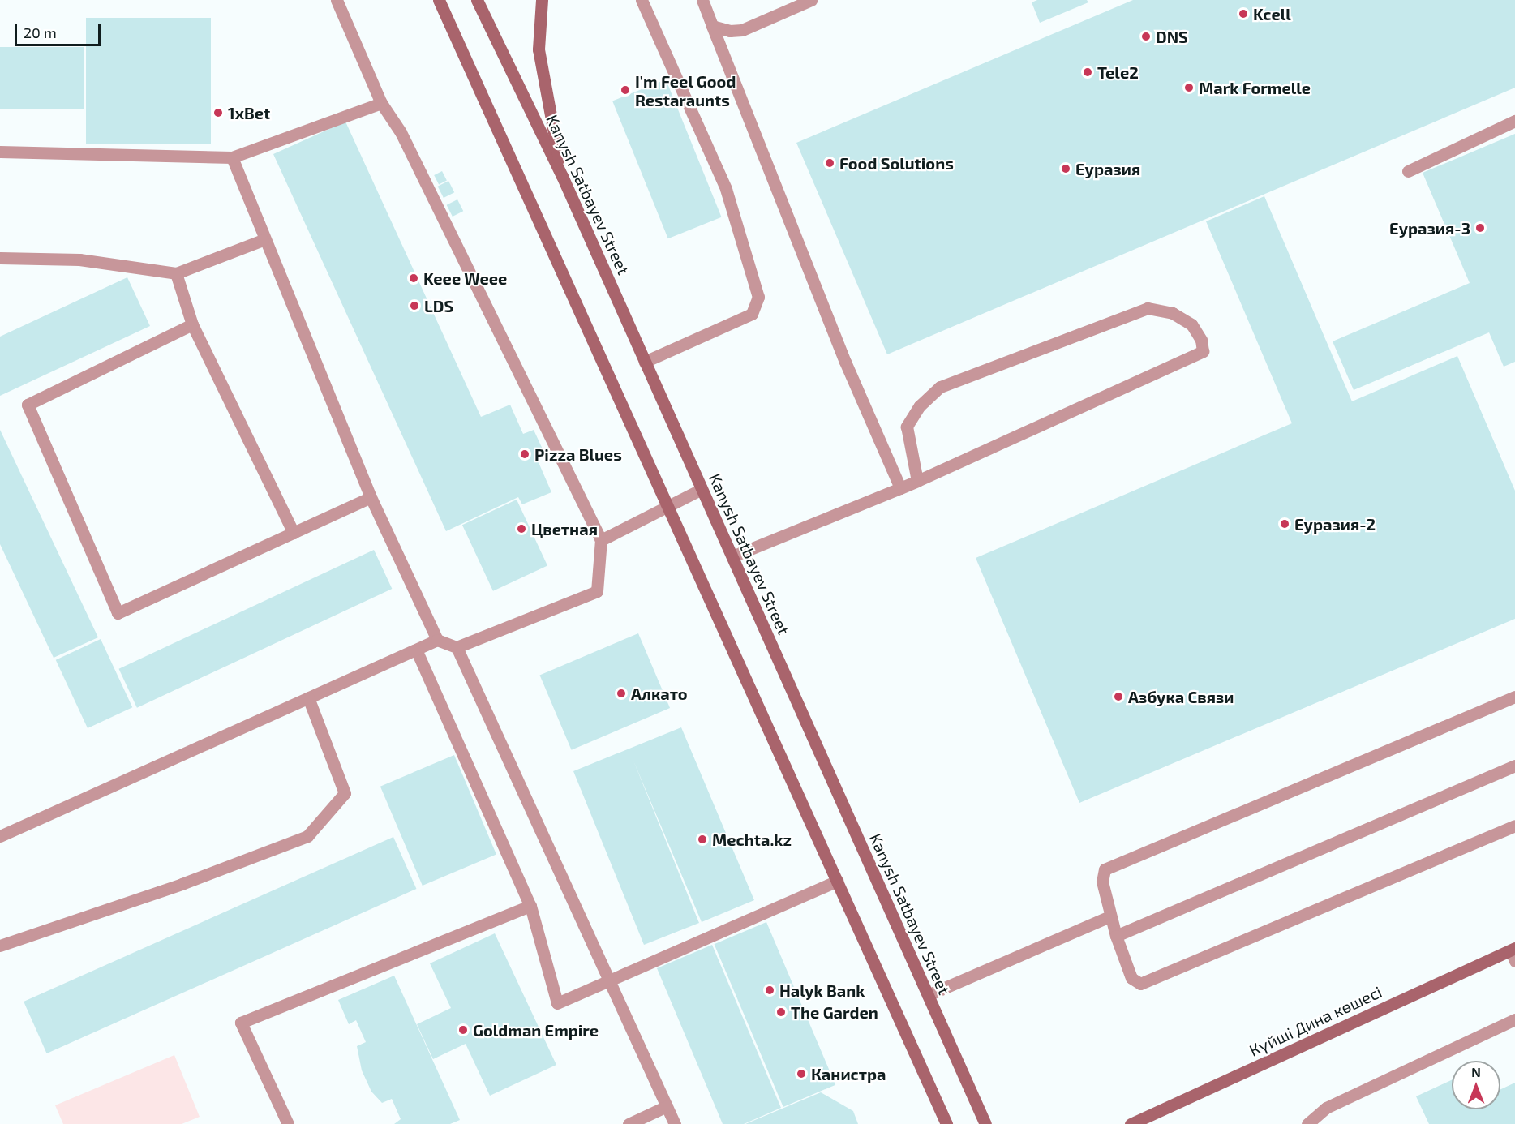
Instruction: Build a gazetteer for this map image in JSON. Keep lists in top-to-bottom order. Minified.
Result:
{"streets":{"main road":["Kanysh Satbayev Street","Күйші Дина көшесі"]},"places":["Kcell","DNS","Tele2","Mark Formelle","I'm Feel Good Restaraunts","1xBet","Food Solutions","Еуразия","Еуразия-3","Keee Weee","LDS","Pizza Blues","Еуразия-2","Цветная","Алкато","Азбука Связи","Mechta.kz","Halyk Bank","The Garden","Goldman Empire","Канистра"],"scale_bar":"20 m","north":"top"}
